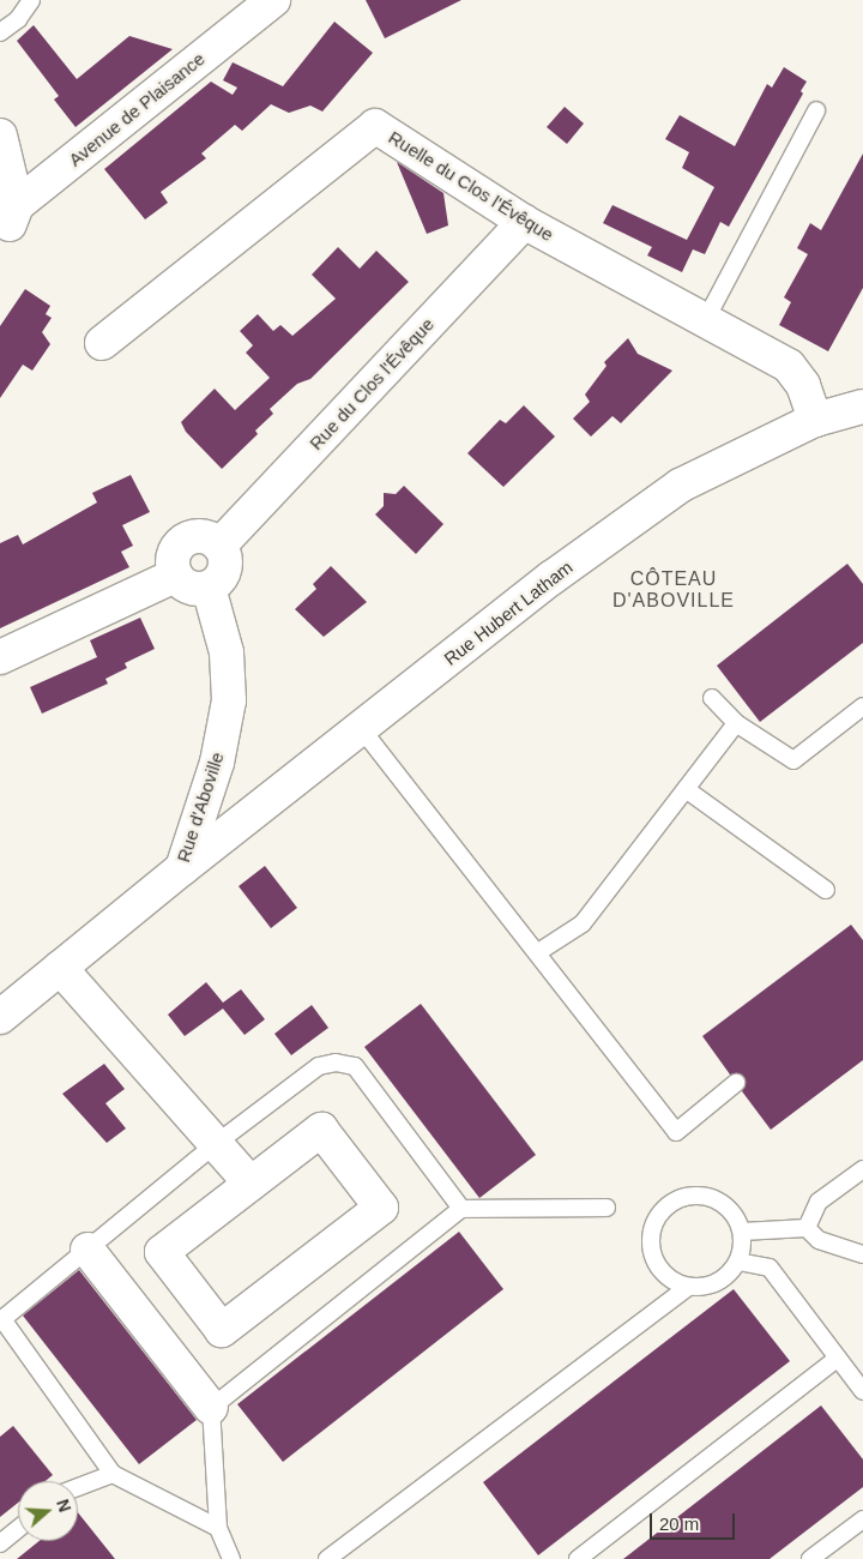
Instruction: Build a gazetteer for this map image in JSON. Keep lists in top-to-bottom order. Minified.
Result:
{"streets":{"street":["Avenue de Plaisance","Ruelle du Clos l'Évêque","Rue du Clos l'Évêque","Rue Hubert Latham","Rue d'Aboville"]},"crossings":[["Ruelle du Clos l'Évêque","Rue du Clos l'Évêque"],["Ruelle du Clos l'Évêque","Rue Hubert Latham"],["Rue du Clos l'Évêque","Rue d'Aboville"],["Rue Hubert Latham","Rue d'Aboville"]],"districts":["CÔTEAU D'ABOVILLE"],"scale_bar":"20 m","north":"right"}
